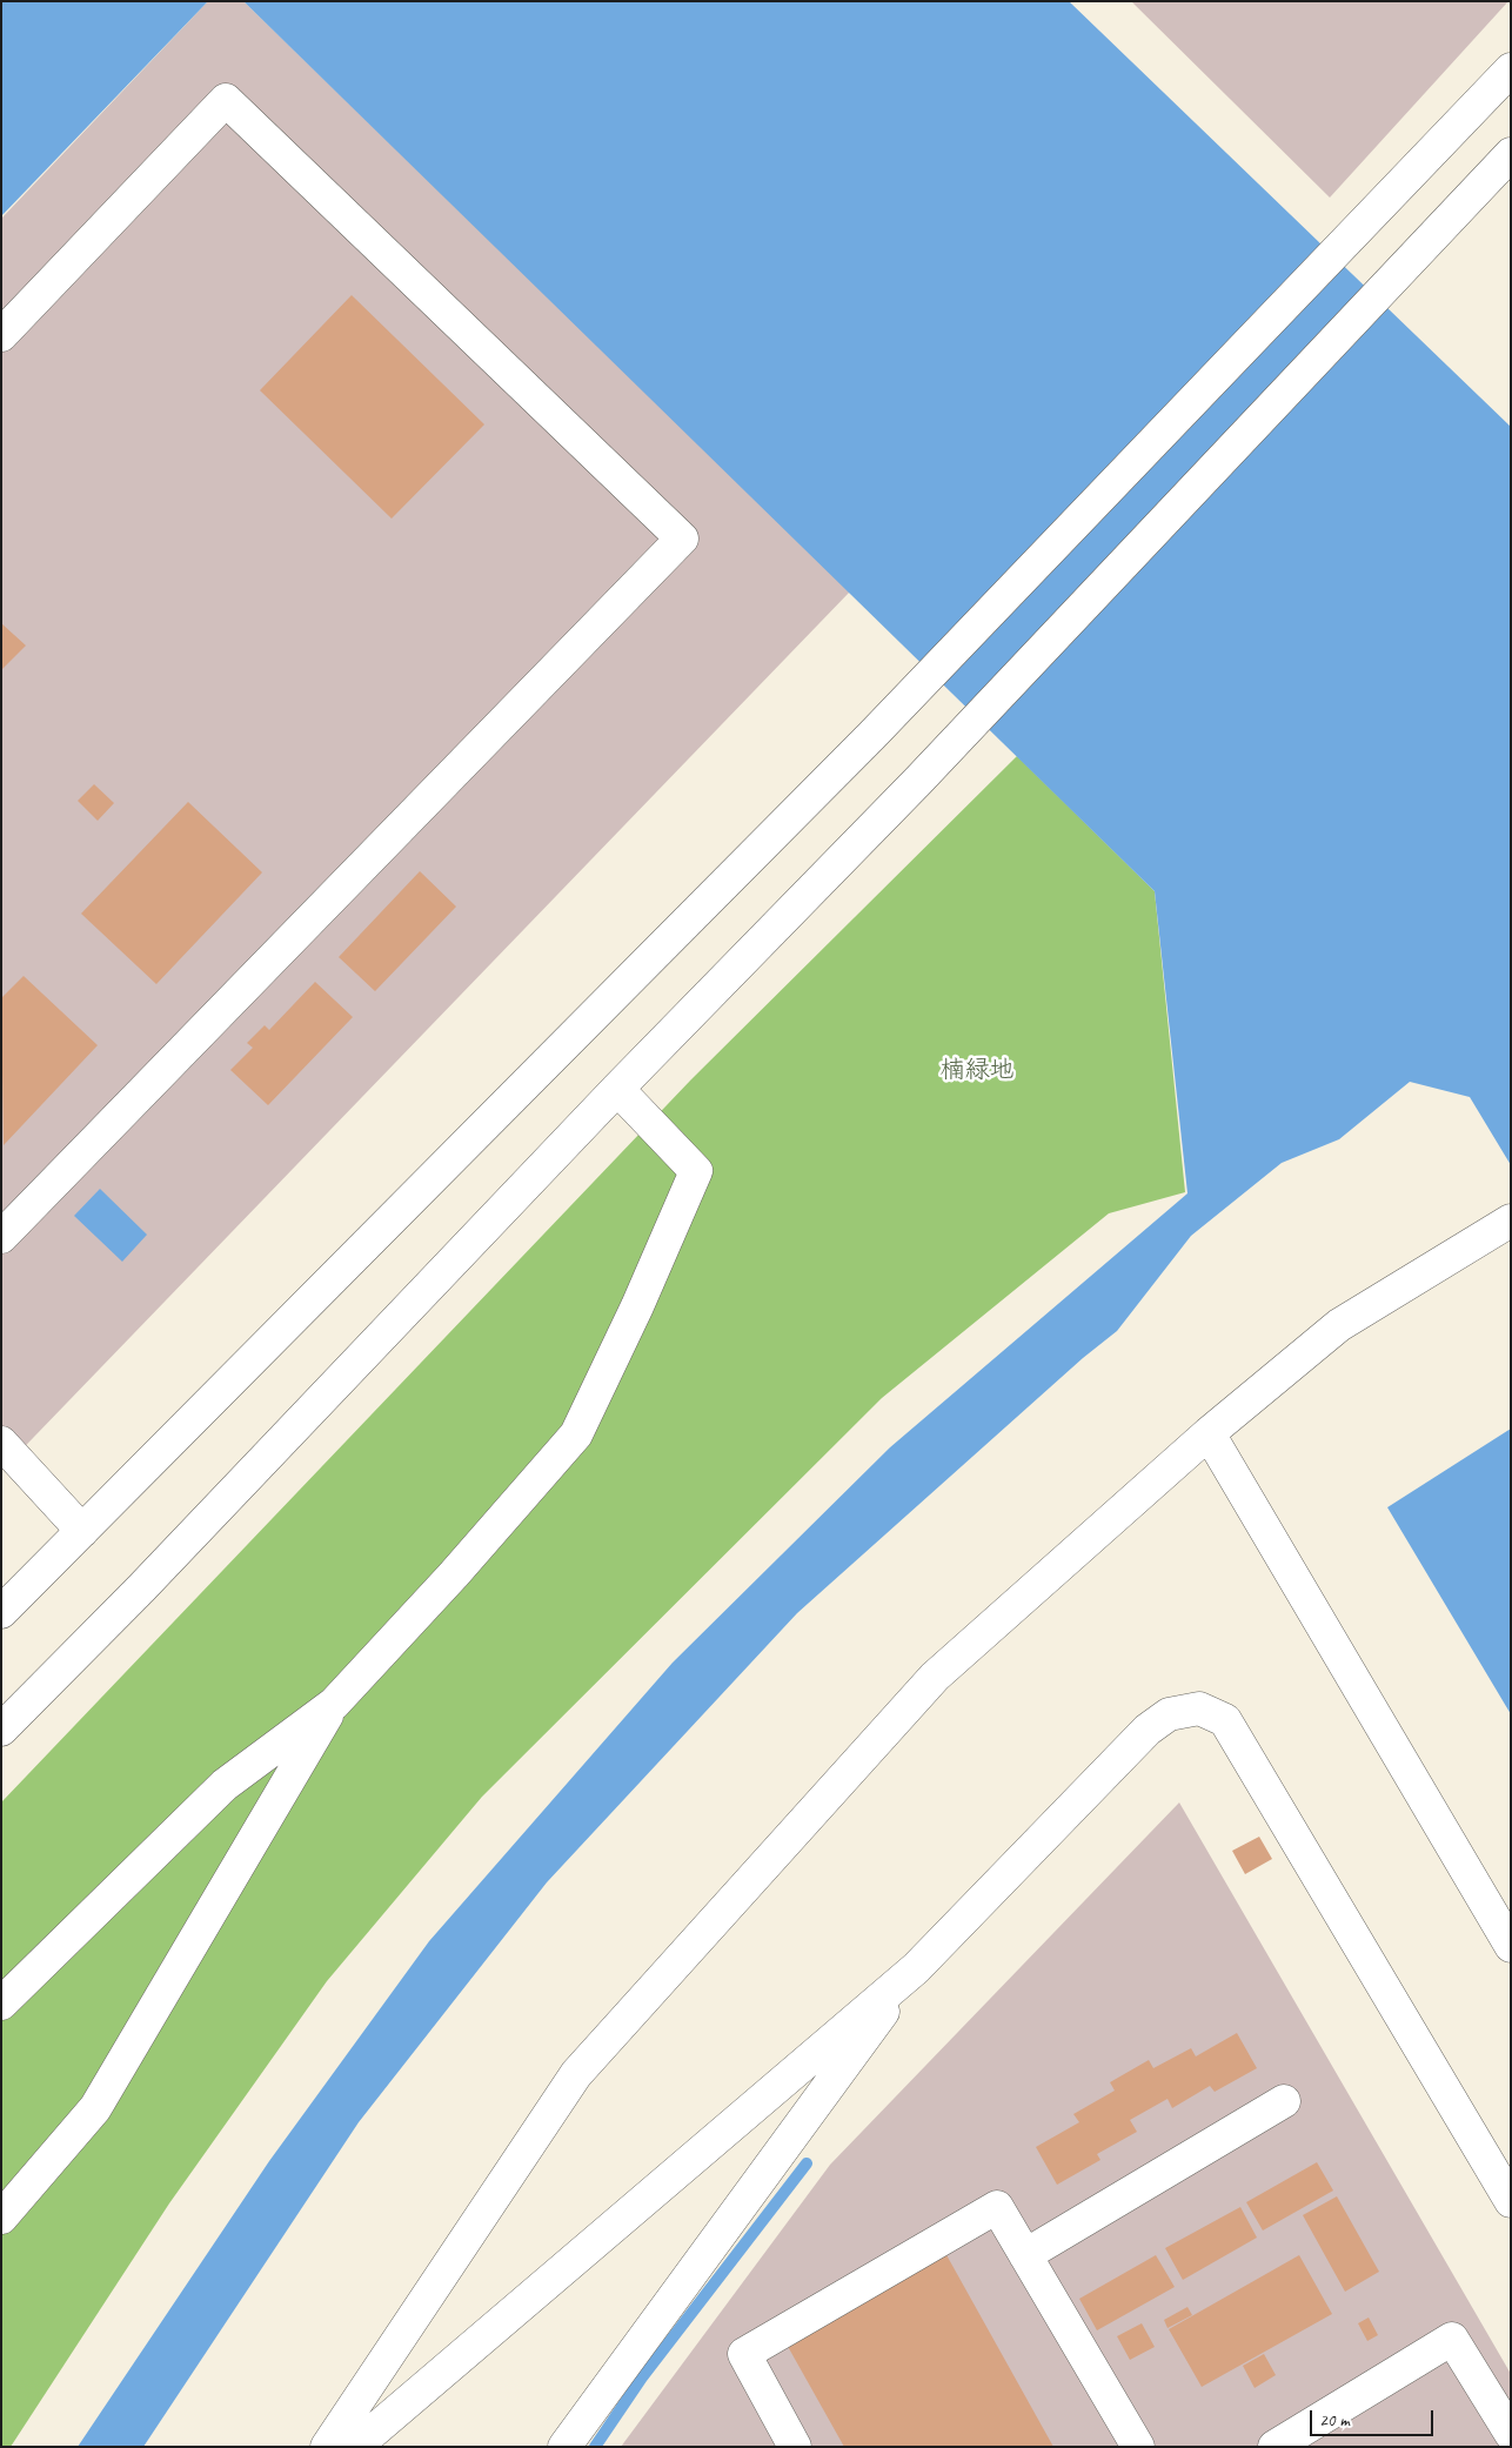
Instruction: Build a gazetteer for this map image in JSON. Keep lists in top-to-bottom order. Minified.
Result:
{"parks":["楠緑地"],"scale_bar":"20 m"}
